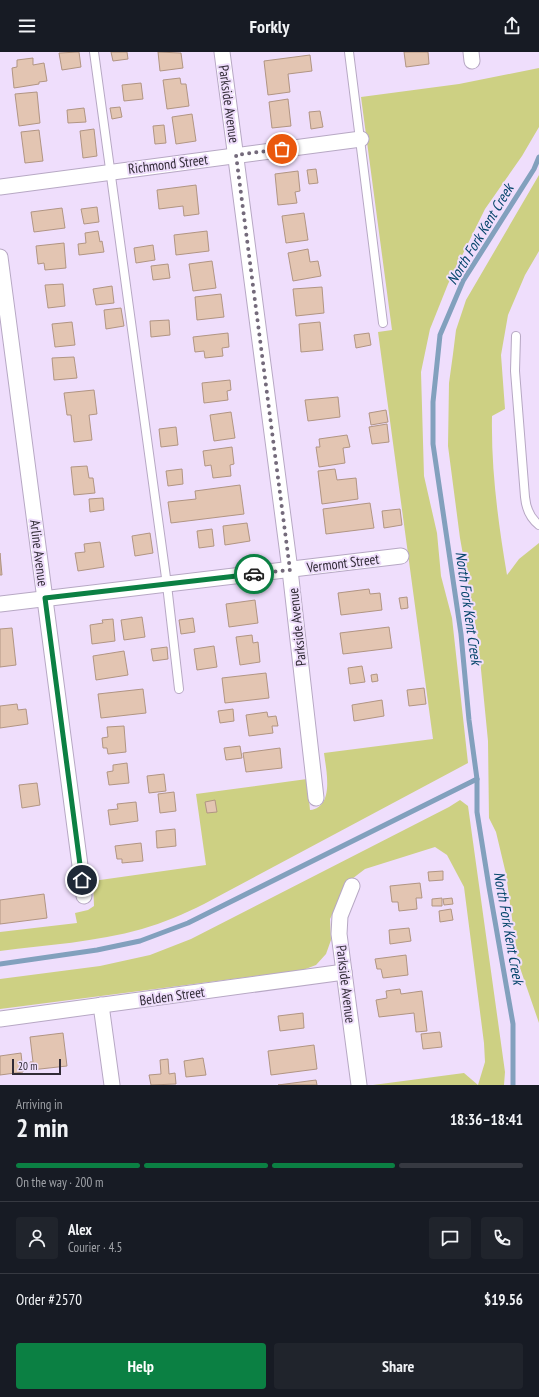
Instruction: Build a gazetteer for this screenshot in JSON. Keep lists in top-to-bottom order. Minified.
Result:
{"streets":{"street":["Parkside Avenue","Richmond Street","Arline Avenue","Vermont Street","Belden Street"]},"crossings":[["Parkside Avenue","Richmond Street"],["Parkside Avenue","Vermont Street"],["Parkside Avenue","Belden Street"],["Arline Avenue","Vermont Street"]],"water":["North Fork Kent Creek"],"scale_bar":"20 m","page":{"header":"Forkly","scale":"20 m","heading":["2 min","Arriving in","18:36–18:41"],"panel":["Alex","Courier · 4.5","Order #2570","$19.56"],"bar":"On the way · 200 m","buttons":["Help","Share"]}}
